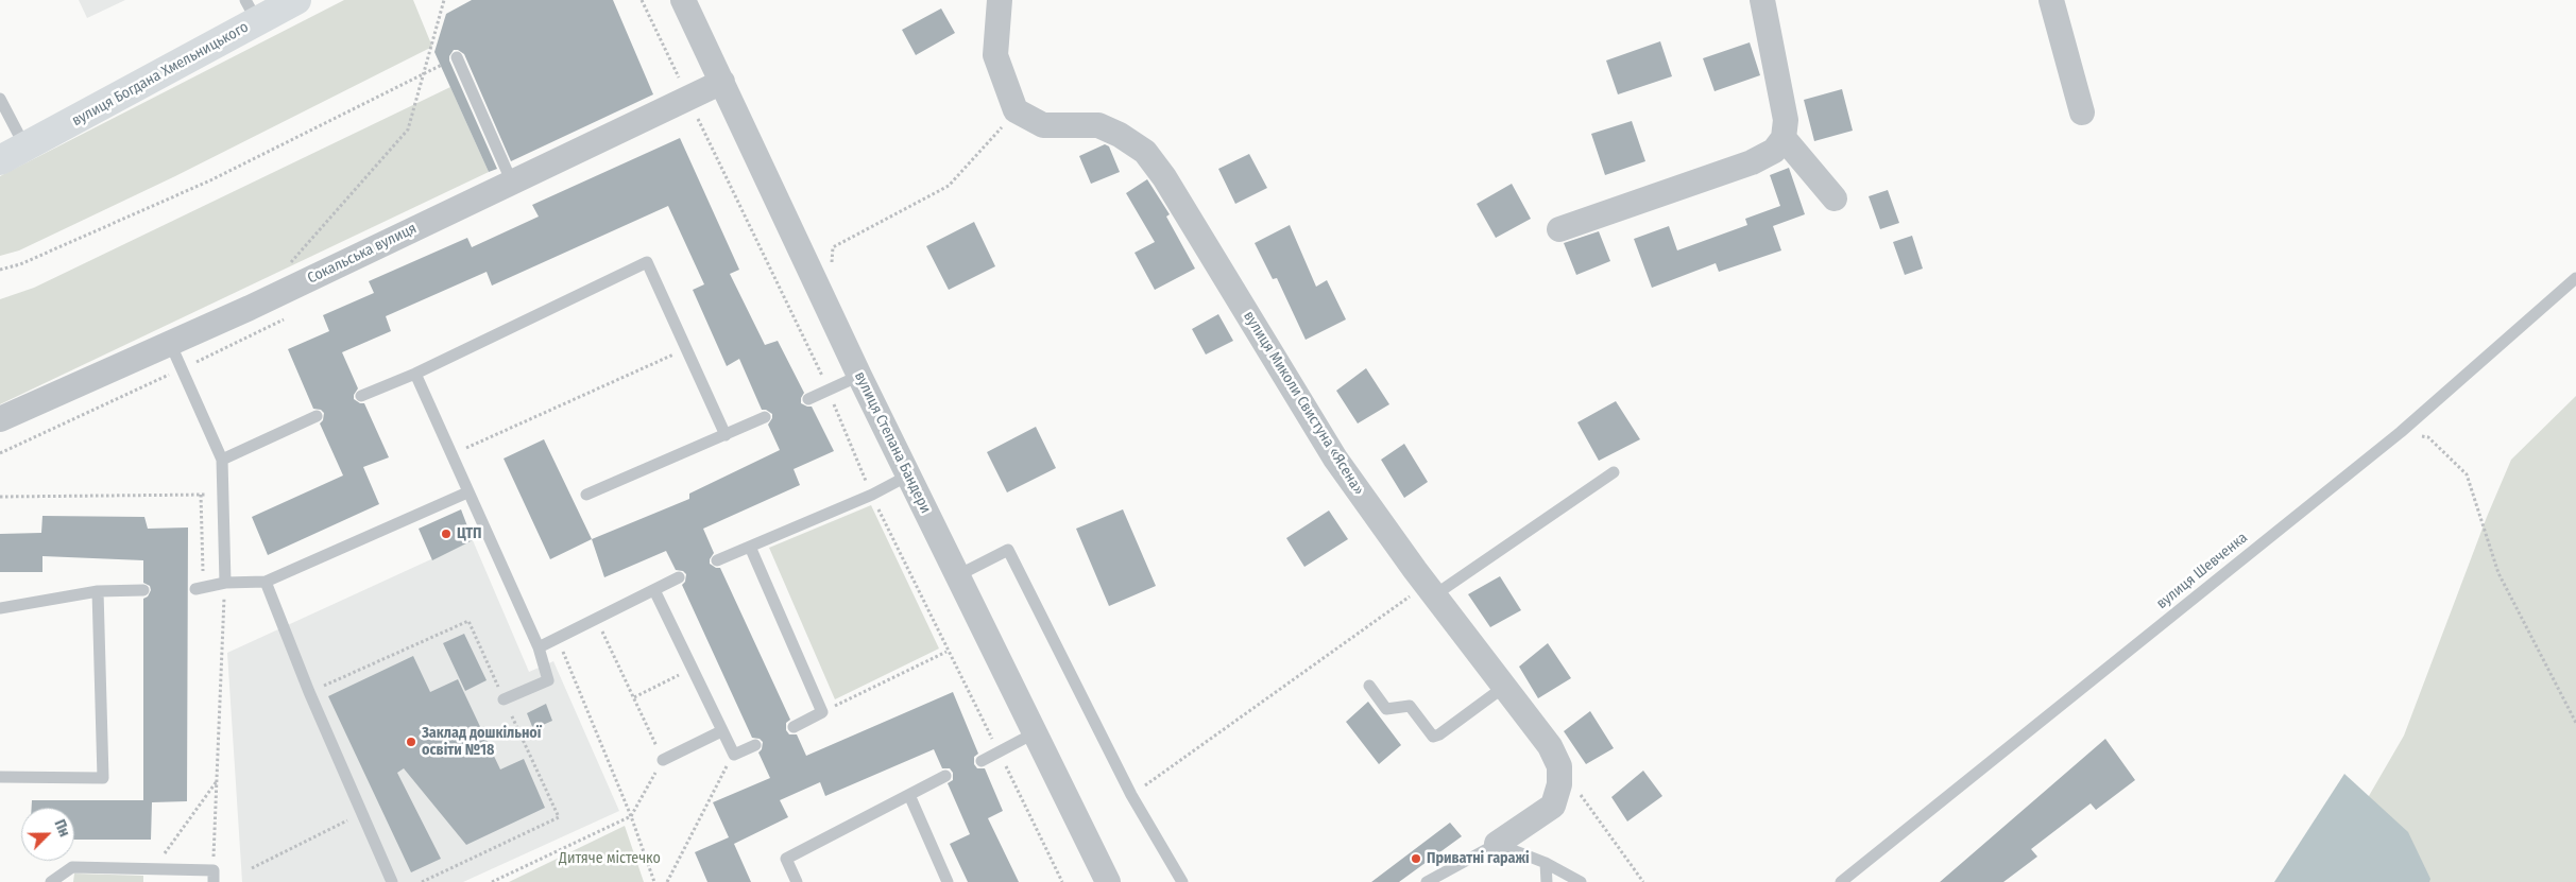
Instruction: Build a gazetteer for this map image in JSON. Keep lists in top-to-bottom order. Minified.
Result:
{"streets":{"street":["вулиця Богдана Хмельницького","Сокальська вулиця","вулиця Миколи Свистуна «Ясена»","вулиця Степана Бандери"],"lane":["вулиця Шевченка"]},"crossings":[["Сокальська вулиця","вулиця Степана Бандери"]],"parks":["Дитяче містечко"],"places":["ЦТП","Заклад дошкільної освіти №18","Приватні гаражі"],"north":"top right"}
